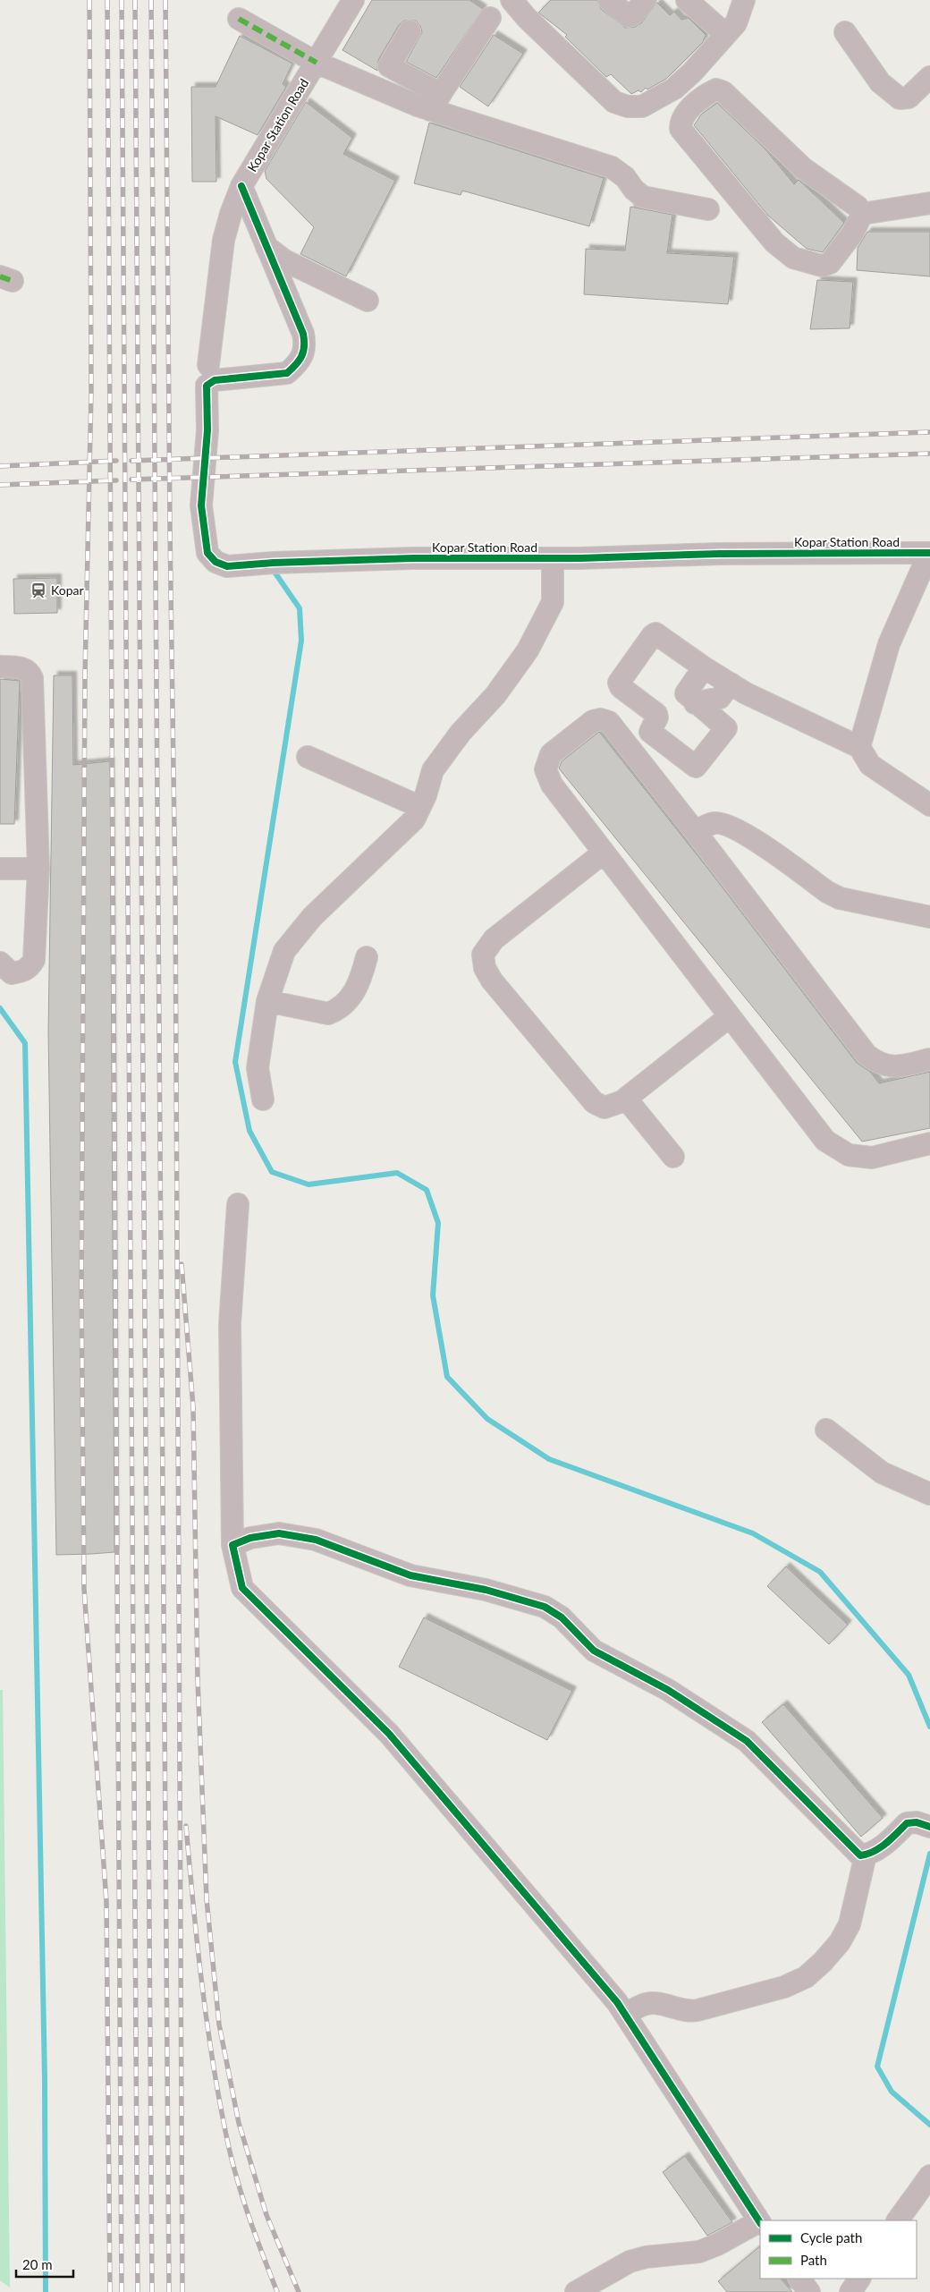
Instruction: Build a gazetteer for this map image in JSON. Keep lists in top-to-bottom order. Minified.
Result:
{"streets":{"street":["Kopar Station Road"]},"places":{"station":["Kopar"]},"legend":["Cycle path","Path"],"scale_bar":"20 m"}
